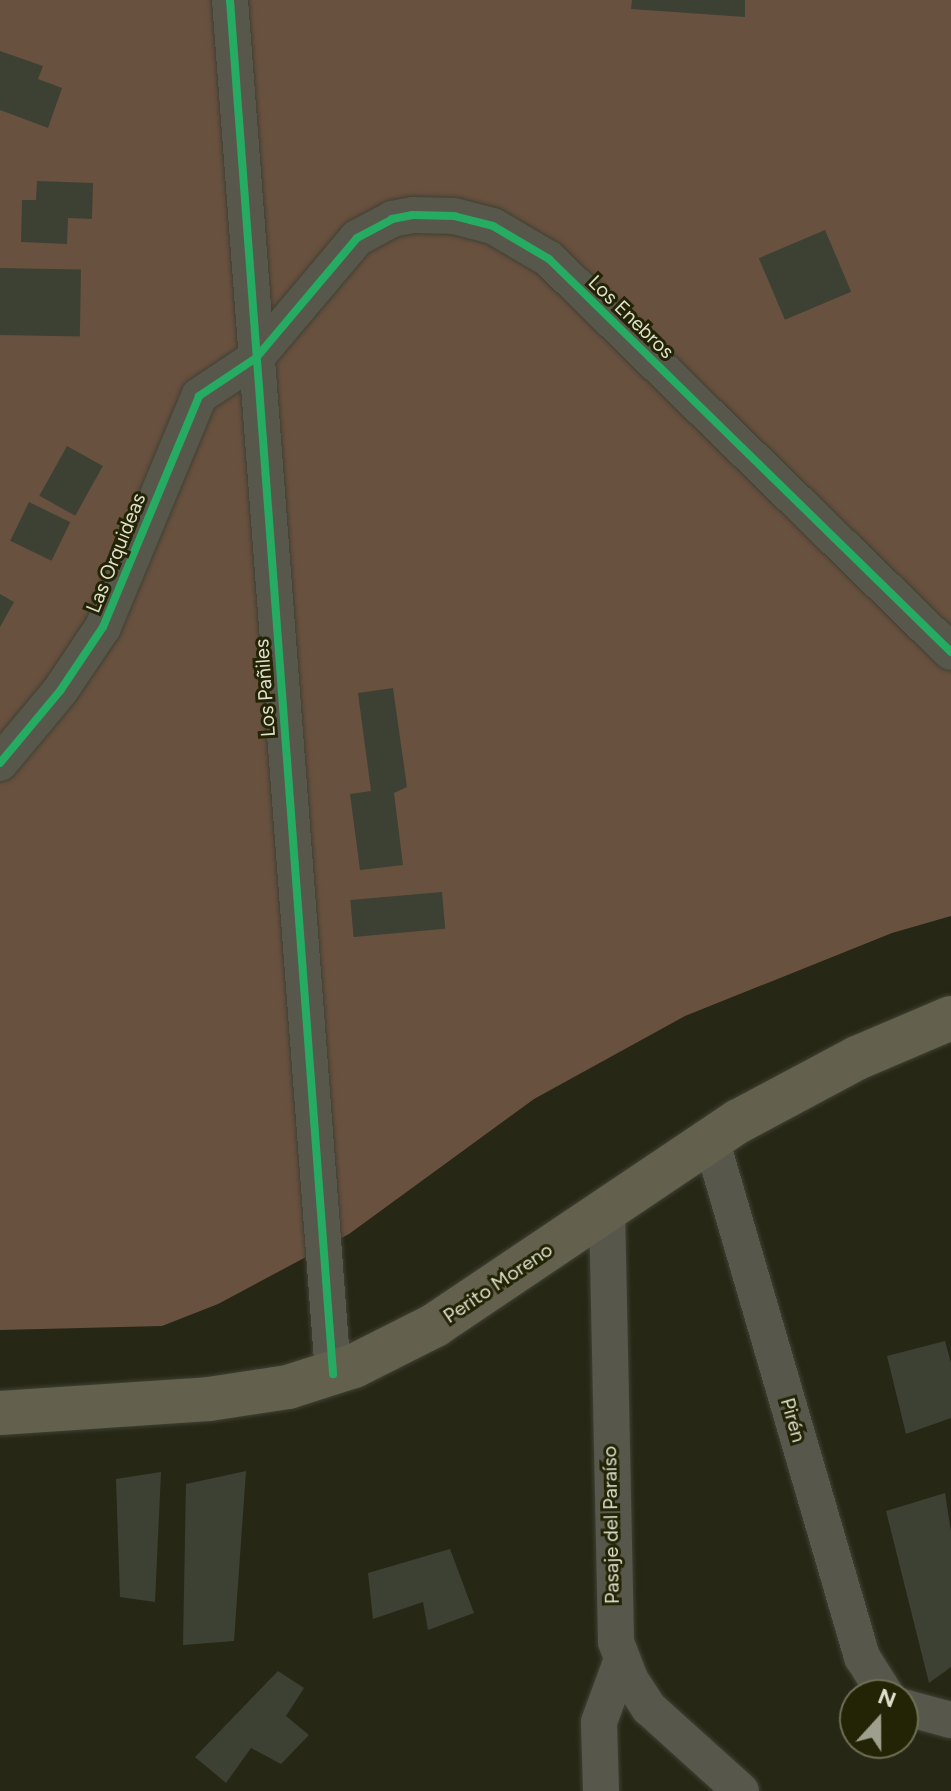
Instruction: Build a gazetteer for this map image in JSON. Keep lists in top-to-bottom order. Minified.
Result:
{"streets":{"main road":["Perito Moreno"],"street":["Los Enebros","Las Orquideas","Los Pañiles","Pirén","Pasaje del Paraíso"]},"crossings":[["Los Enebros","Las Orquideas"],["Los Enebros","Los Pañiles"],["Las Orquideas","Los Pañiles"],["Los Pañiles","Perito Moreno"],["Perito Moreno","Pirén"],["Perito Moreno","Pasaje del Paraíso"]],"north":"top"}
